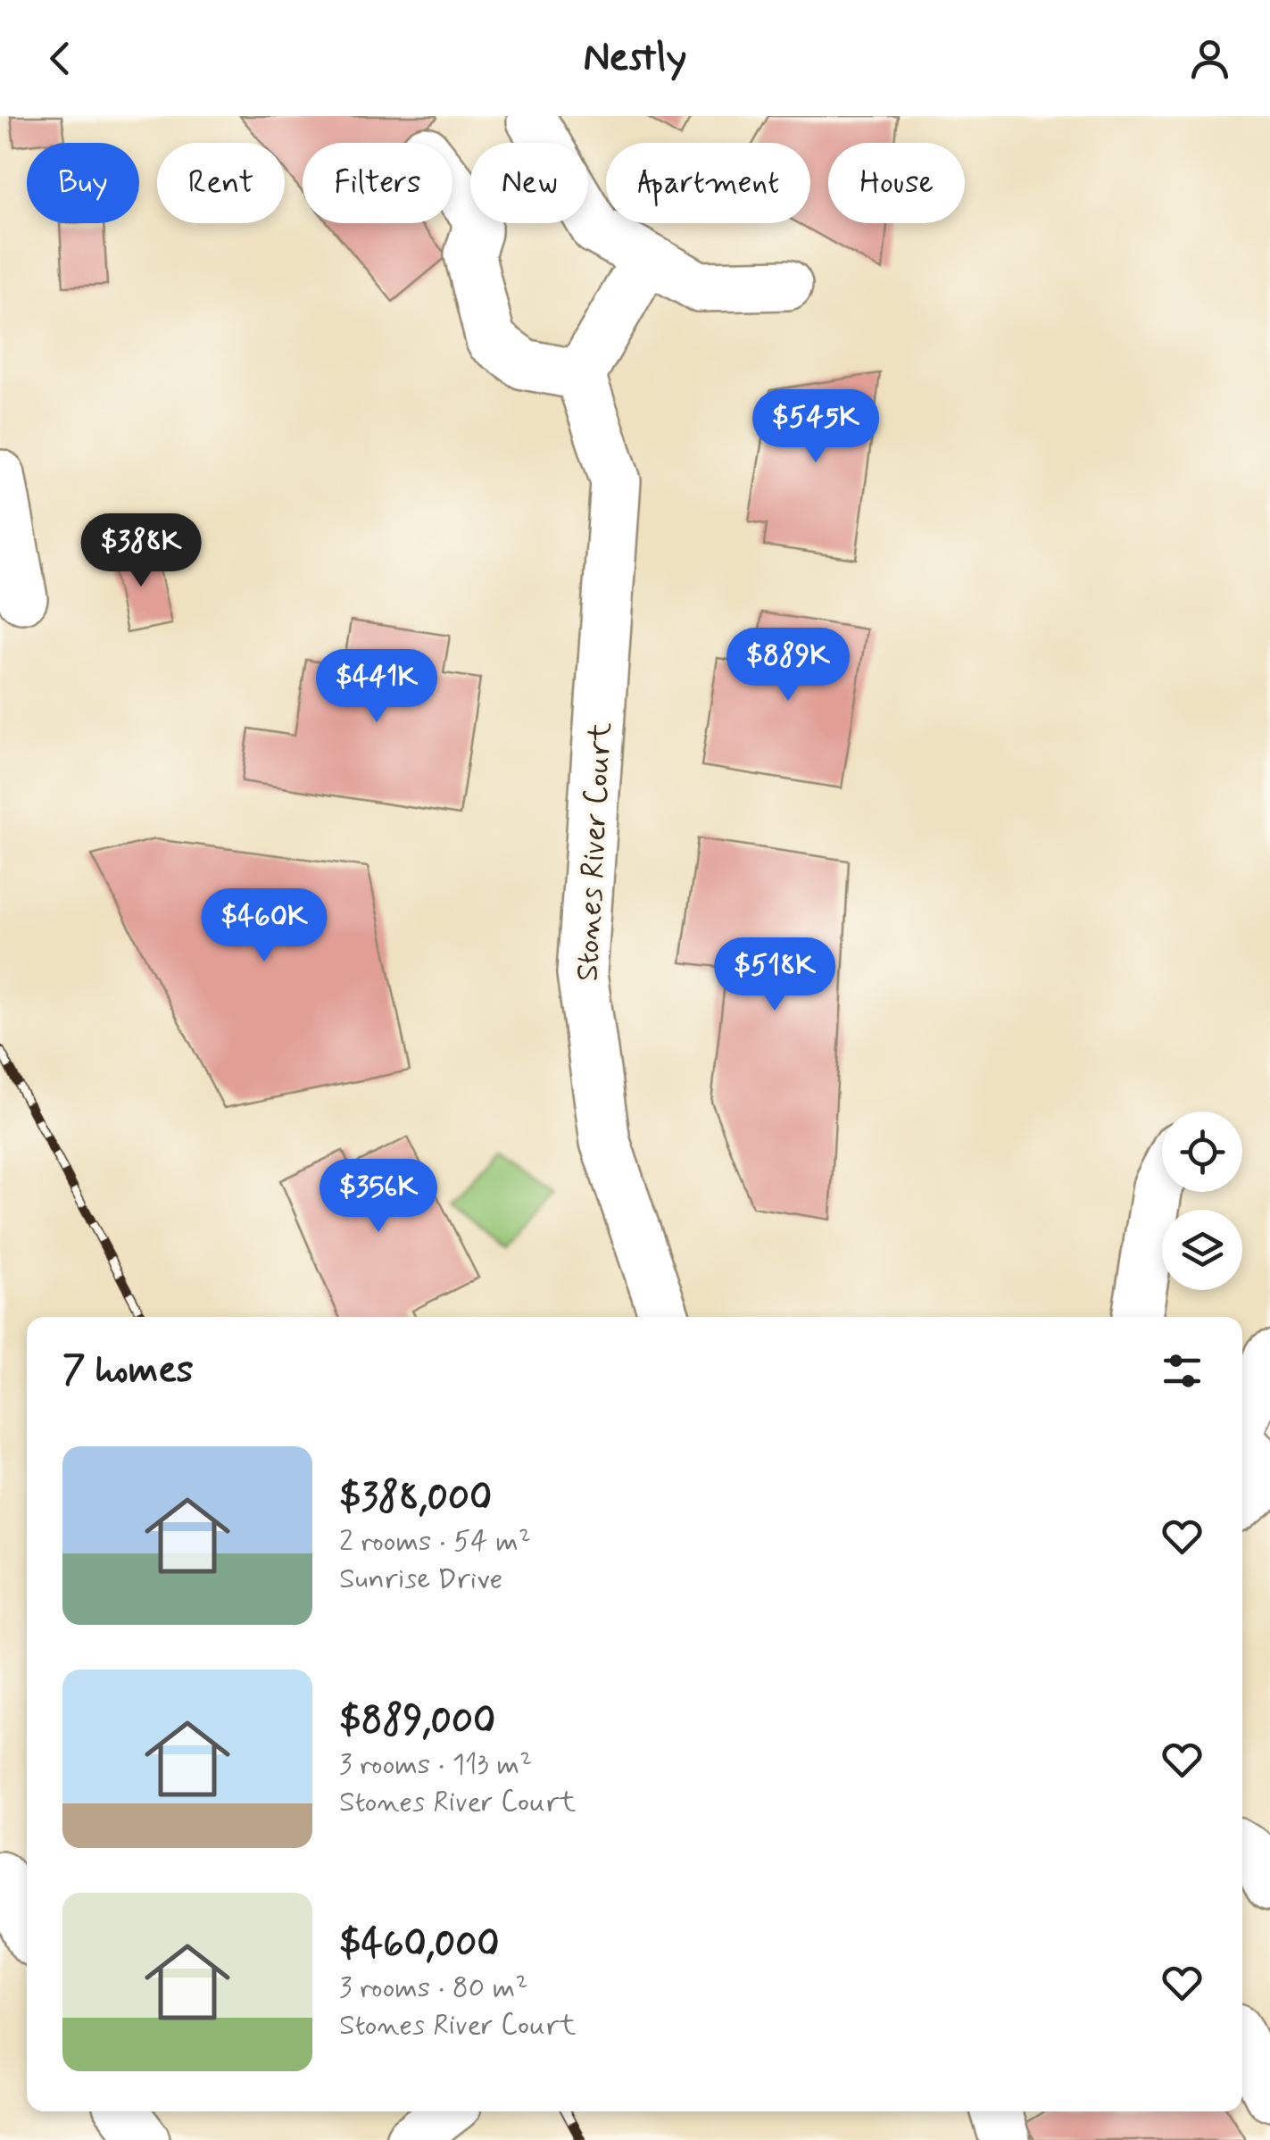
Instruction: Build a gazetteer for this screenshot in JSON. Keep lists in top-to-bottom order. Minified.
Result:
{"streets":{"street":["Stones River Court"]},"page":{"header":"Nestly","chip":["Buy","Rent","Filters","New","Apartment","House"],"price":["$545K","$388K","$889K","$441K","$460K","$518K","$356K"],"heading":"7 homes","list":[{"name":"$388,000","note":"2 rooms · 54 m² · Sunrise Drive"},{"name":"$889,000","note":"3 rooms · 113 m² · Stones River Court"},{"name":"$460,000","note":"3 rooms · 80 m² · Stones River Court"}]}}
